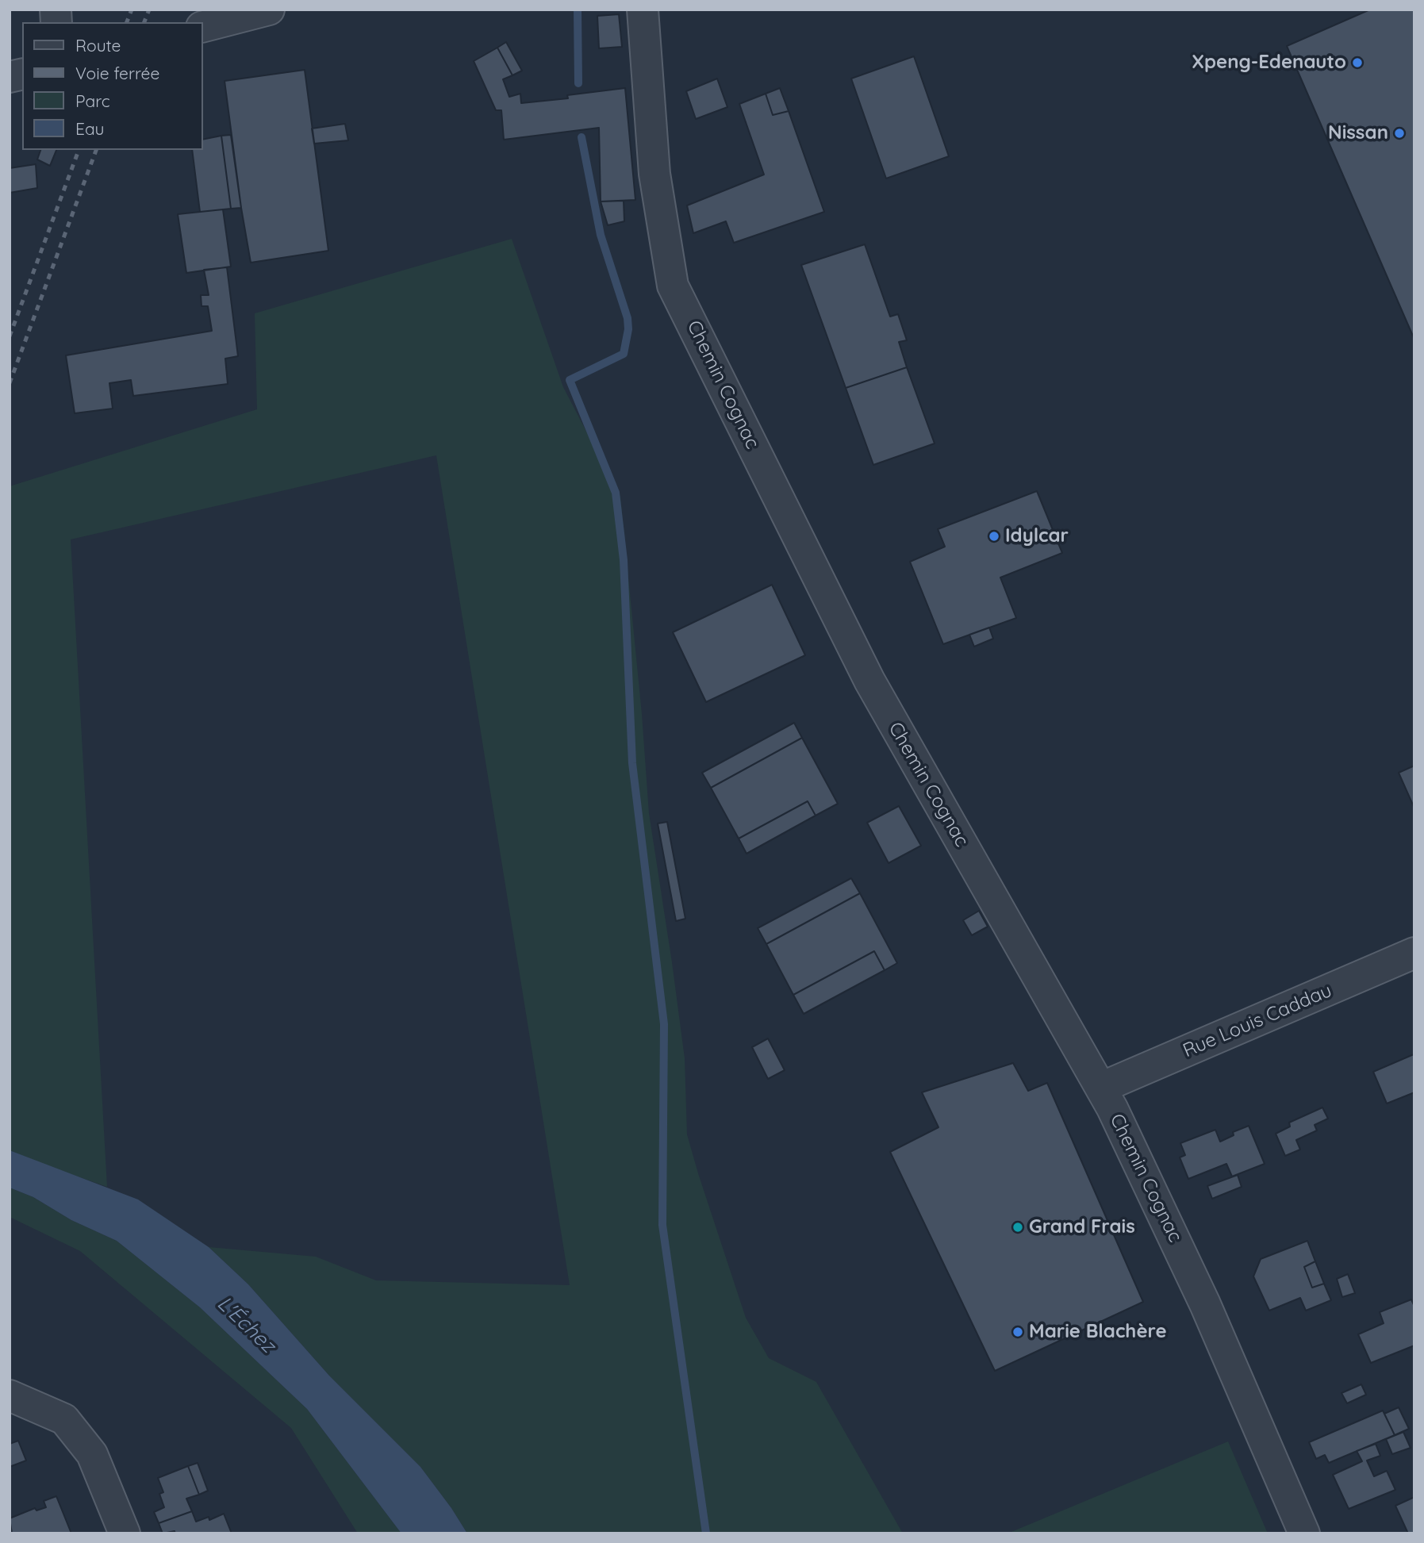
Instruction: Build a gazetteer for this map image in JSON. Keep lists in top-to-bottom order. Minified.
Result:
{"streets":{"street":["Chemin Cognac","Rue Louis Caddau"]},"crossings":[["Chemin Cognac","Rue Louis Caddau"]],"water":["L'Échez"],"places":["Xpeng-Edenauto","Nissan","Idylcar","Grand Frais","Marie Blachère"],"legend":["Route","Voie ferrée","Parc","Eau"]}
